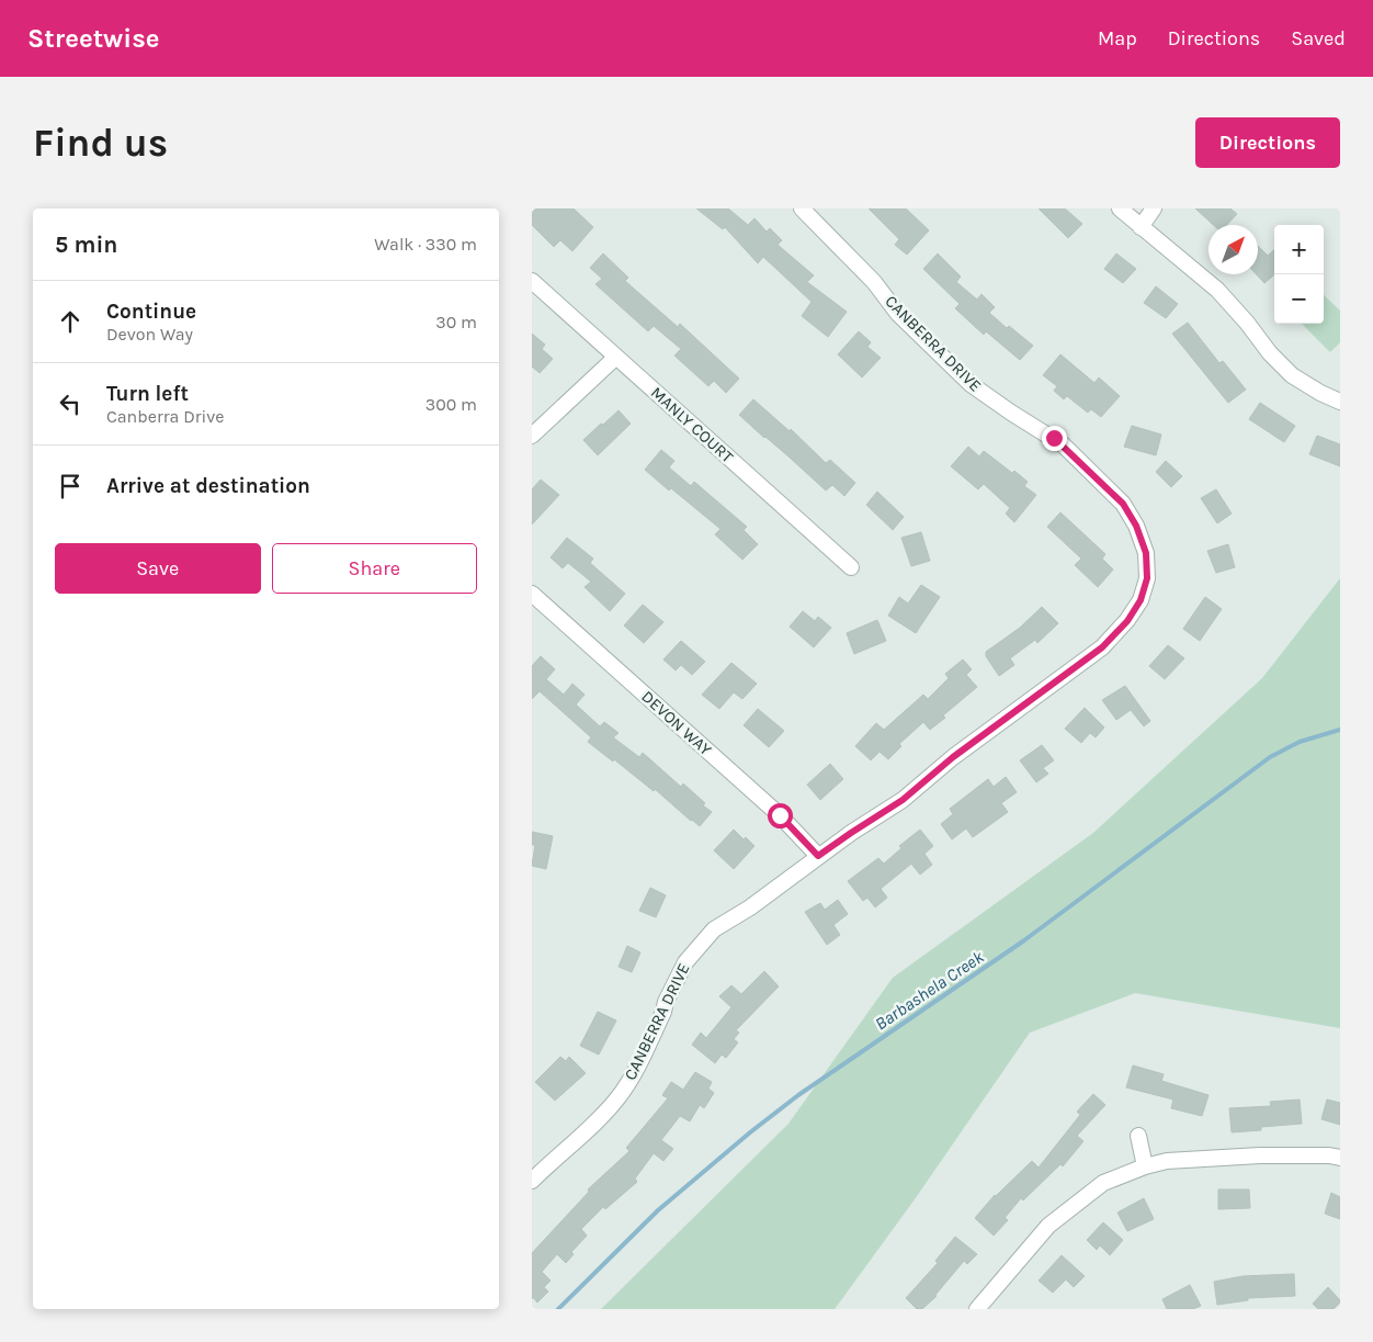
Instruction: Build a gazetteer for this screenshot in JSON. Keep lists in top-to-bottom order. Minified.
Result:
{"streets":{"street":["CANBERRA DRIVE","MANLY COURT","DEVON WAY"]},"crossings":[["CANBERRA DRIVE","DEVON WAY"]],"water":["Barbashela Creek"],"north":"top right","page":{"header":"Streetwise","nav":["Map","Directions","Saved"],"buttons":["Directions",["Save","Share"]],"title":"Find us","heading":["5 min","Walk · 330 m"],"map_buttons":["+","−"],"list":[["Continue","Devon Way","30 m"],["Turn left","Canberra Drive","300 m"],"Arrive at destination"]}}
